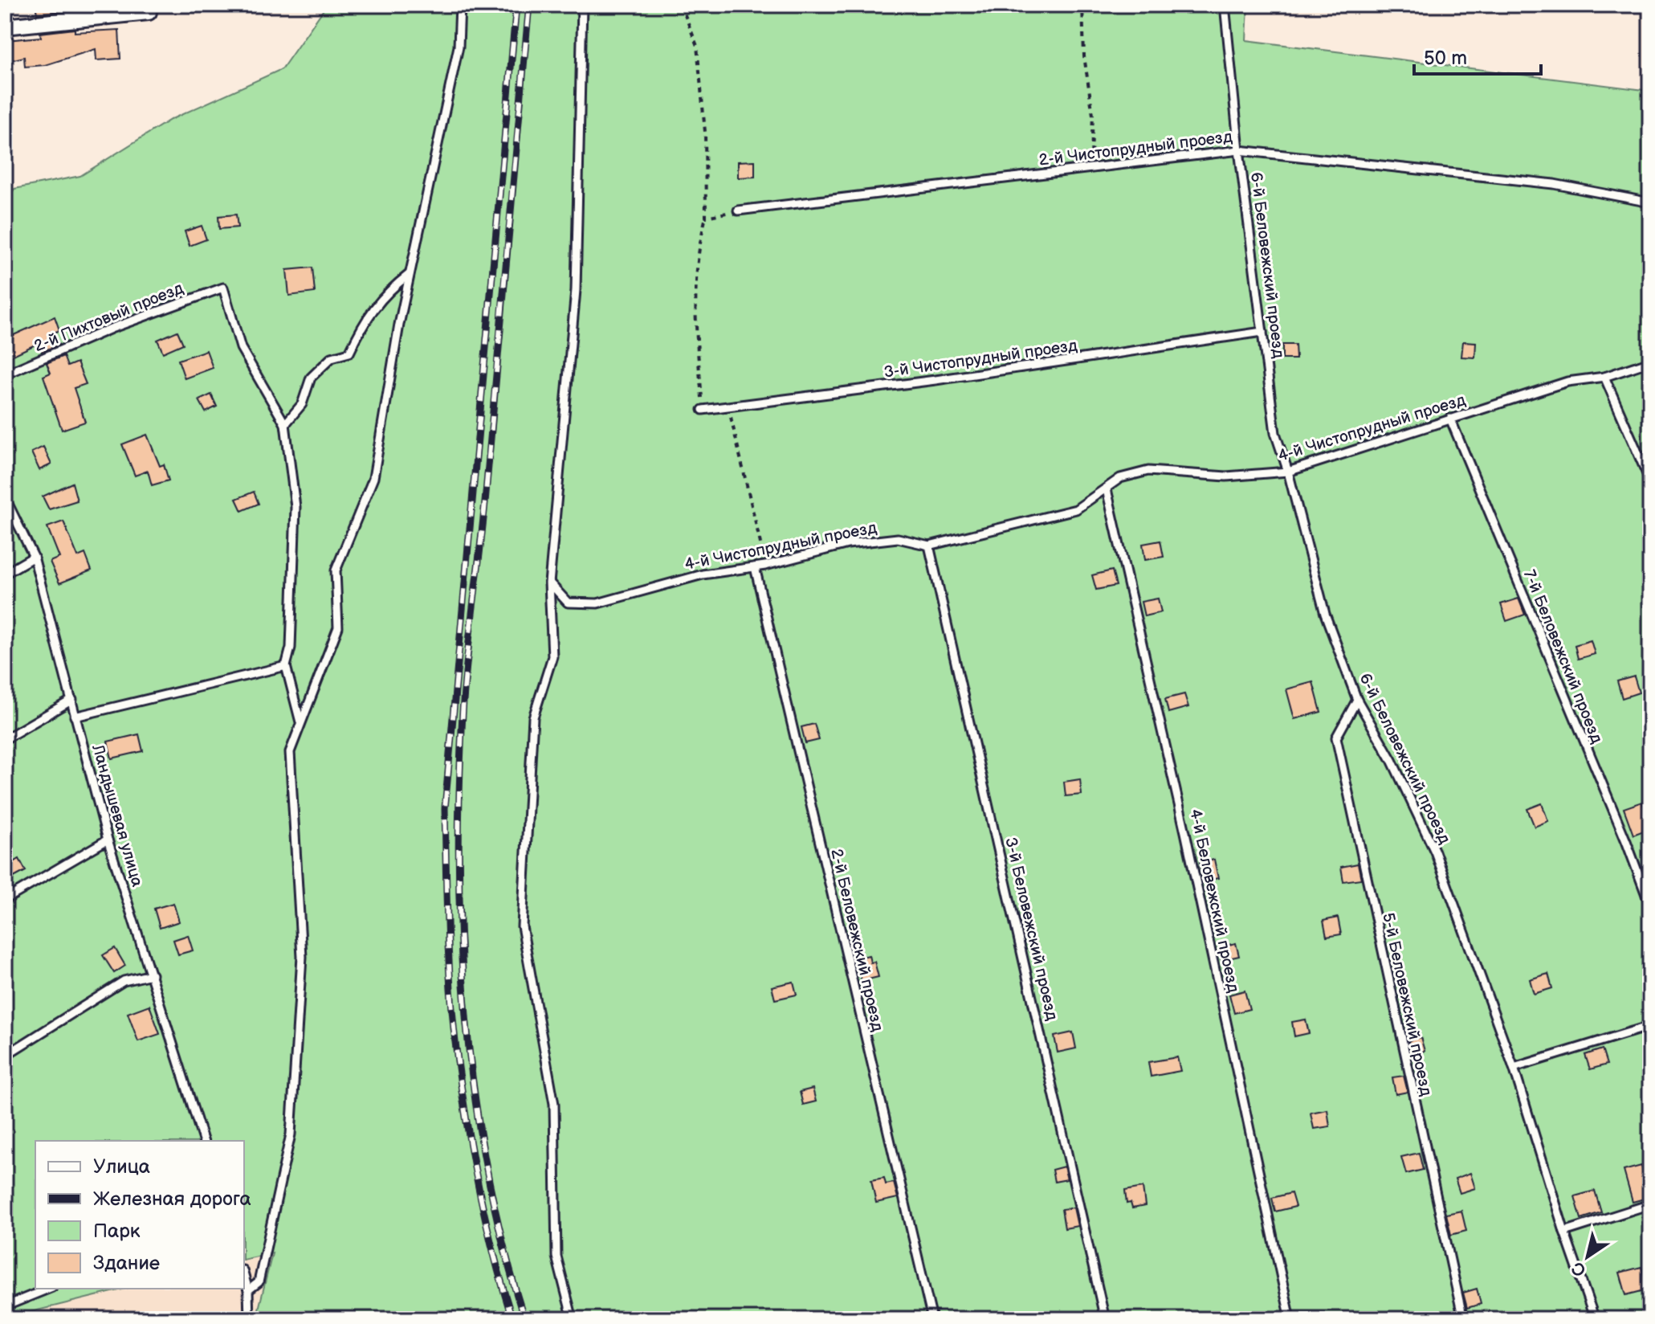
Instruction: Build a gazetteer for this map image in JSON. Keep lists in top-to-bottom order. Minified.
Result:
{"streets":{"lane":["2-й Чистопрудный проезд","6-й Беловежский проезд","2-й Пихтовый проезд","3-й Чистопрудный проезд","4-й Чистопрудный проезд","7-й Беловежский проезд","Ландышевая улица","4-й Беловежский проезд","3-й Беловежский проезд","2-й Беловежский проезд","5-й Беловежский проезд"]},"crossings":[["2-й Чистопрудный проезд","6-й Беловежский проезд"],["6-й Беловежский проезд","3-й Чистопрудный проезд"],["6-й Беловежский проезд","4-й Чистопрудный проезд"],["6-й Беловежский проезд","5-й Беловежский проезд"],["4-й Чистопрудный проезд","7-й Беловежский проезд"],["4-й Чистопрудный проезд","4-й Беловежский проезд"],["4-й Чистопрудный проезд","3-й Беловежский проезд"],["4-й Чистопрудный проезд","2-й Беловежский проезд"]],"legend":["Улица","Железная дорога","Парк","Здание"],"scale_bar":"50 m","north":"bottom left"}
